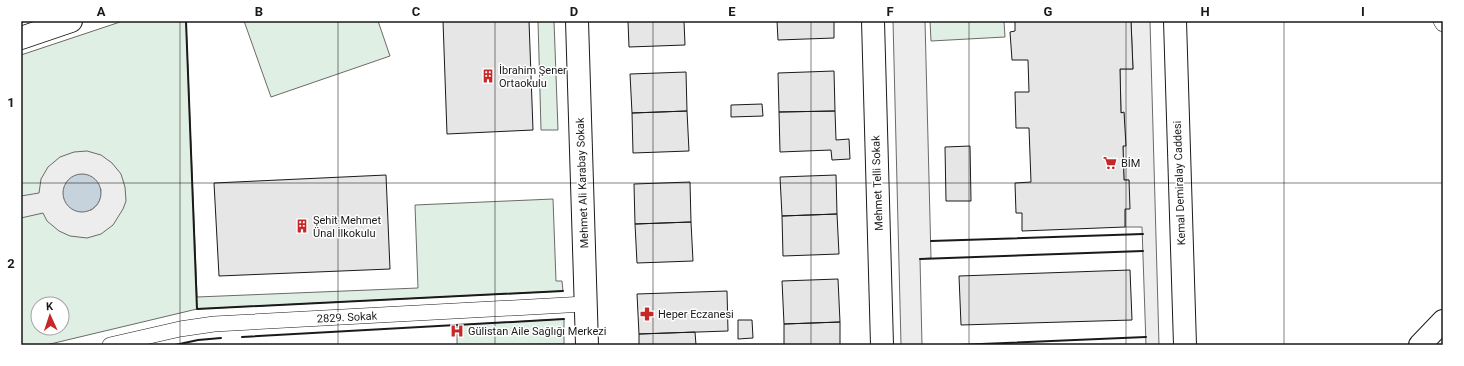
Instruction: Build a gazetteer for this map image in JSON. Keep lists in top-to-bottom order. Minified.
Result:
{"streets":{"street":["Mehmet Ali Karabay Sokak","Mehmet Telli Sokak","Kemal Demiralay Caddesi"],"lane":["2829. Sokak"]},"crossings":[["Mehmet Ali Karabay Sokak","2829. Sokak"]],"places":{"building":["İbrahim Şener Ortaokulu","Şehit Mehmet Ünal İlkokulu"],"supermarket":["BİM"],"pharmacy":["Heper Eczanesi"],"hospital":["Gülistan Aile Sağlığı Merkezi"]},"north":"top","grid":{"columns":["A","B","C","D","E","F","G","H","I"],"rows":["1","2"]}}
